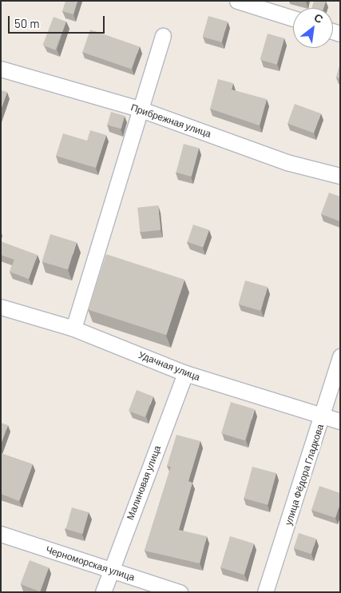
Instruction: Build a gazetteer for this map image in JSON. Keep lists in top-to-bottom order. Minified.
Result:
{"streets":{"street":["Прибрежная улица","Удачная улица","улица Фёдора Гладкова","Малиновая улица","Черноморская улица"]},"crossings":[["Удачная улица","улица Фёдора Гладкова"],["Удачная улица","Малиновая улица"],["Малиновая улица","Черноморская улица"]],"scale_bar":"50 m","north":"top right"}
